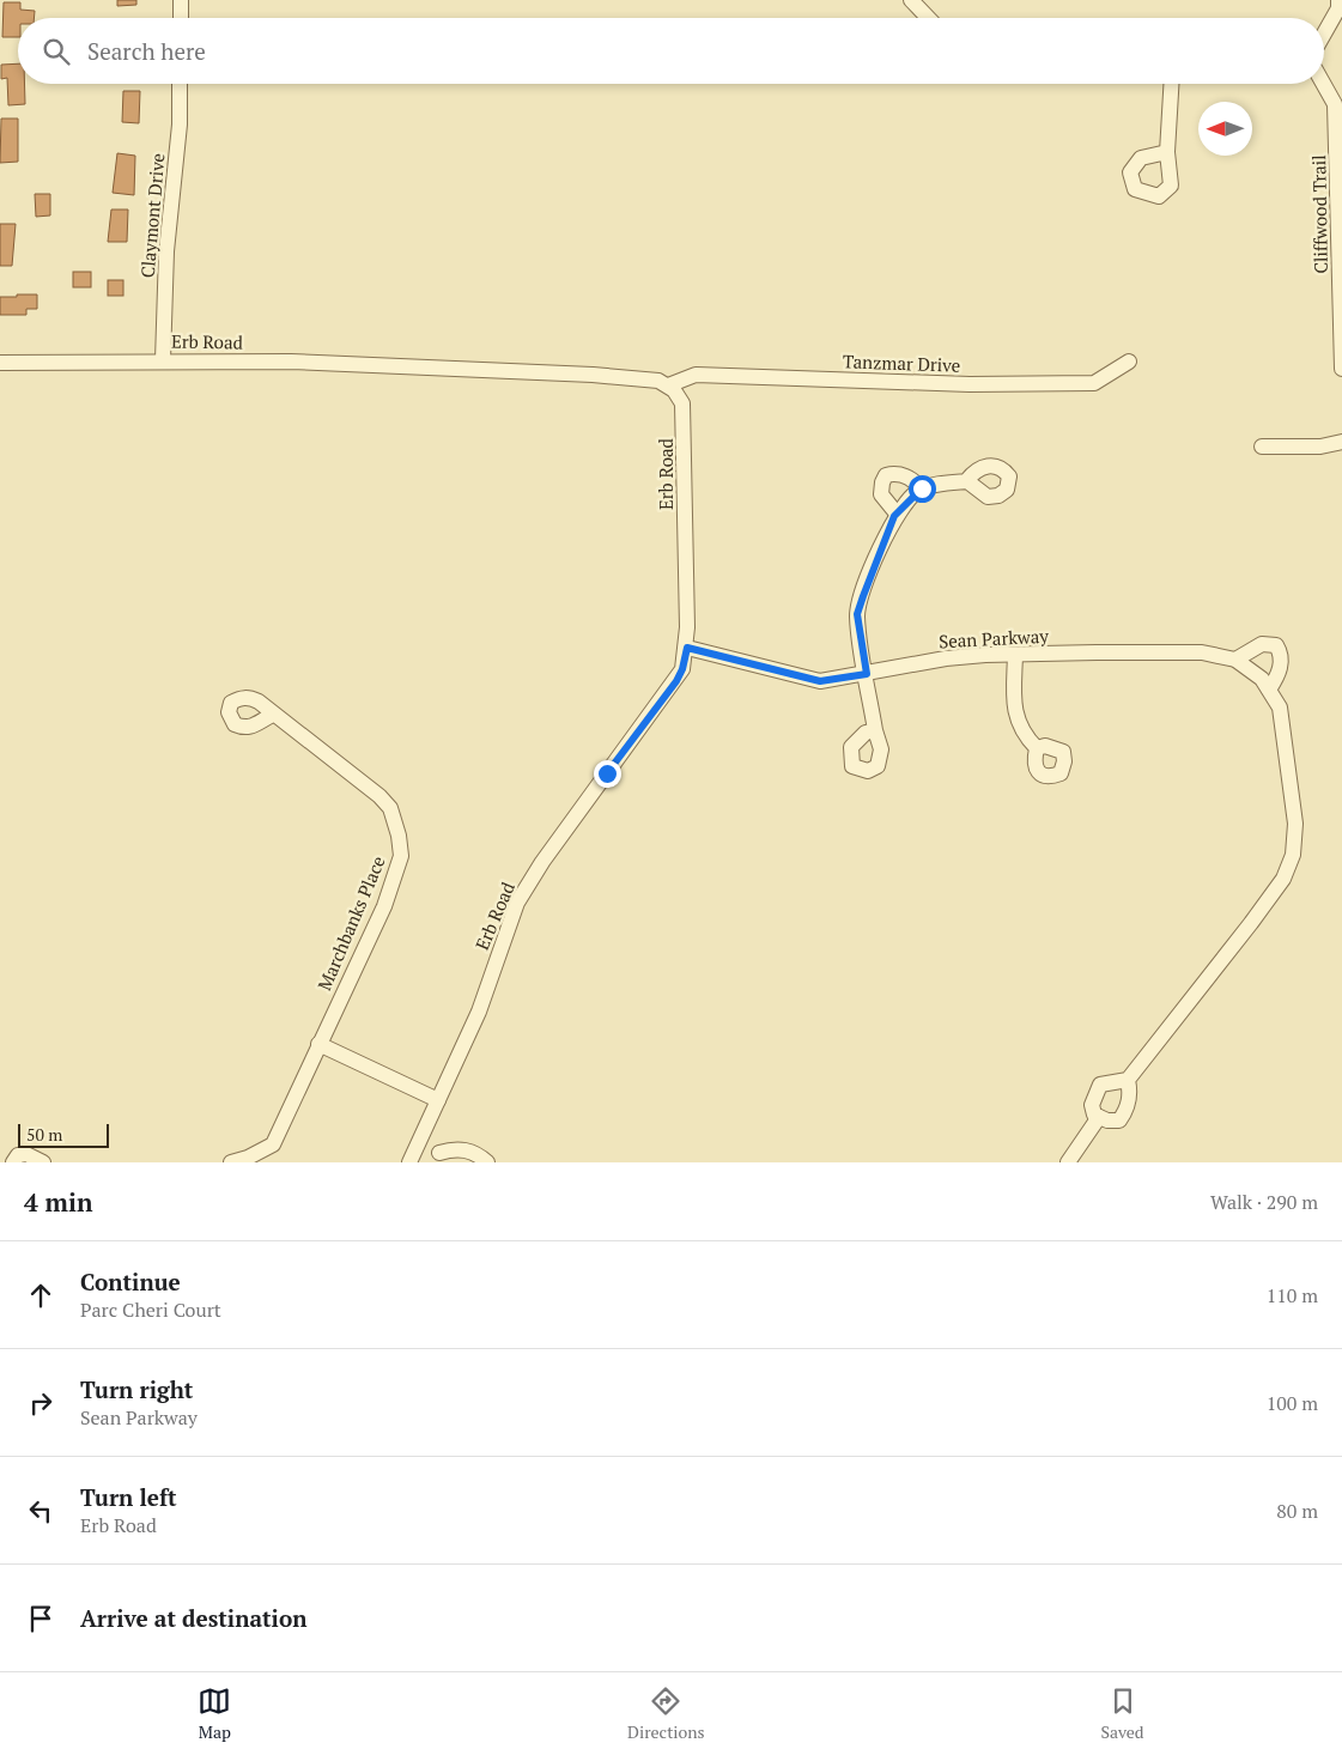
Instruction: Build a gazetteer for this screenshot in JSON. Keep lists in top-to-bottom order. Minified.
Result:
{"streets":{"street":["Cliffwood Trail","Claymont Drive","Erb Road","Tanzmar Drive","Sean Parkway","Marchbanks Place"]},"crossings":[["Claymont Drive","Erb Road"],["Erb Road","Tanzmar Drive"],["Erb Road","Sean Parkway"]],"scale_bar":"50 m","north":"left","page":{"search":"Search here","scale":"50 m","heading":["4 min","Walk · 290 m"],"list":[["Continue","Parc Cheri Court","110 m"],["Turn right","Sean Parkway","100 m"],["Turn left","Erb Road","80 m"],"Arrive at destination"],"nav":["Map","Directions","Saved"]}}
